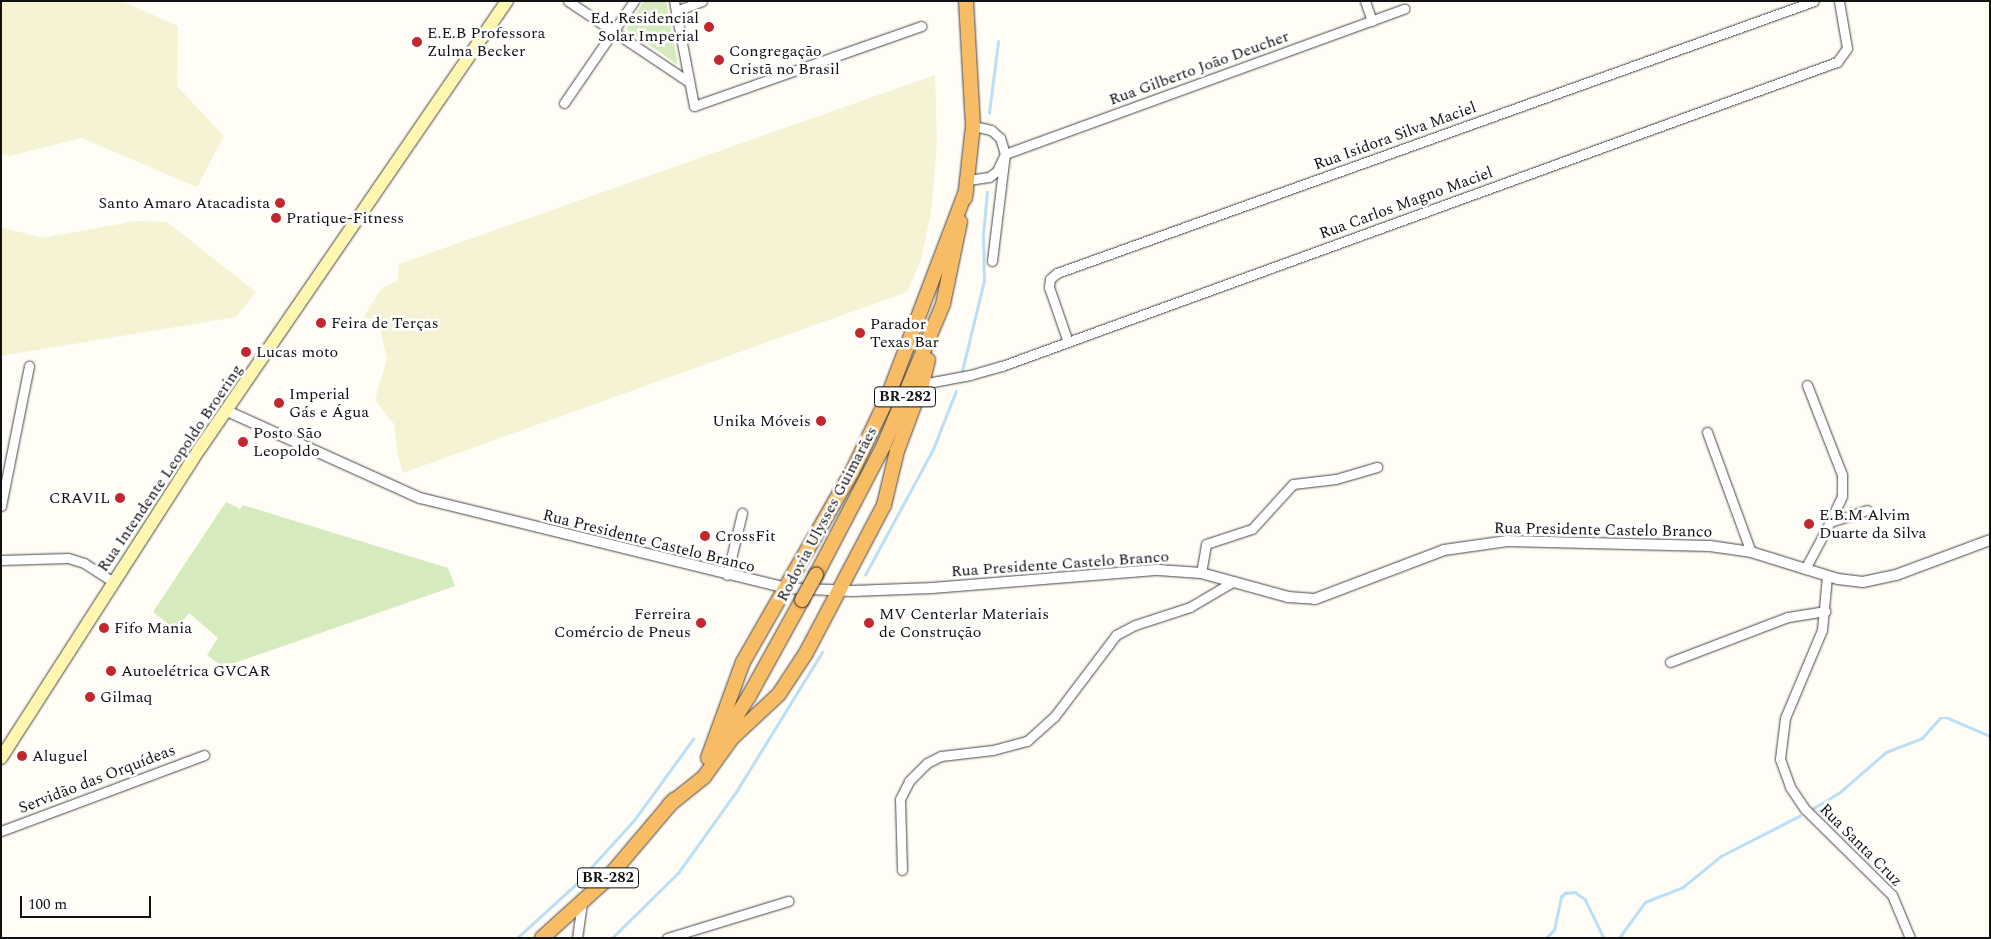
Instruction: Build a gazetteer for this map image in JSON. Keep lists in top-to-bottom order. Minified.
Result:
{"streets":{"highway":["BR-282","Rodovia Ulysses Guimarães"],"main road":["Rua Intendente Leopoldo Broering"],"street":["Rua Gilberto João Deucher","Rua Isidora Silva Maciel","Rua Carlos Magno Maciel","Rua Presidente Castelo Branco","Servidão das Orquídeas","Rua Santa Cruz"]},"crossings":[["Rua Isidora Silva Maciel","Rua Carlos Magno Maciel"],["Rua Intendente Leopoldo Broering","Rua Presidente Castelo Branco"],["Rua Presidente Castelo Branco","Rua Santa Cruz"]],"places":["Ed. Residencial Solar Imperial","E.E.B Professora Zulma Becker","Congregação Cristã no Brasil","Santo Amaro Atacadista","Pratique-Fitness","Feira de Terças","Parador Texas Bar","Lucas moto","Imperial Gás e Água","Unika Móveis","Posto São Leopoldo","CRAVIL","E.B.M Alvim Duarte da Silva","CrossFit","Ferreira Comércio de Pneus","MV Centerlar Materiais de Construção","Fifo Mania","Autoelétrica GVCAR","Gilmaq","Aluguel"],"scale_bar":"100 m"}
